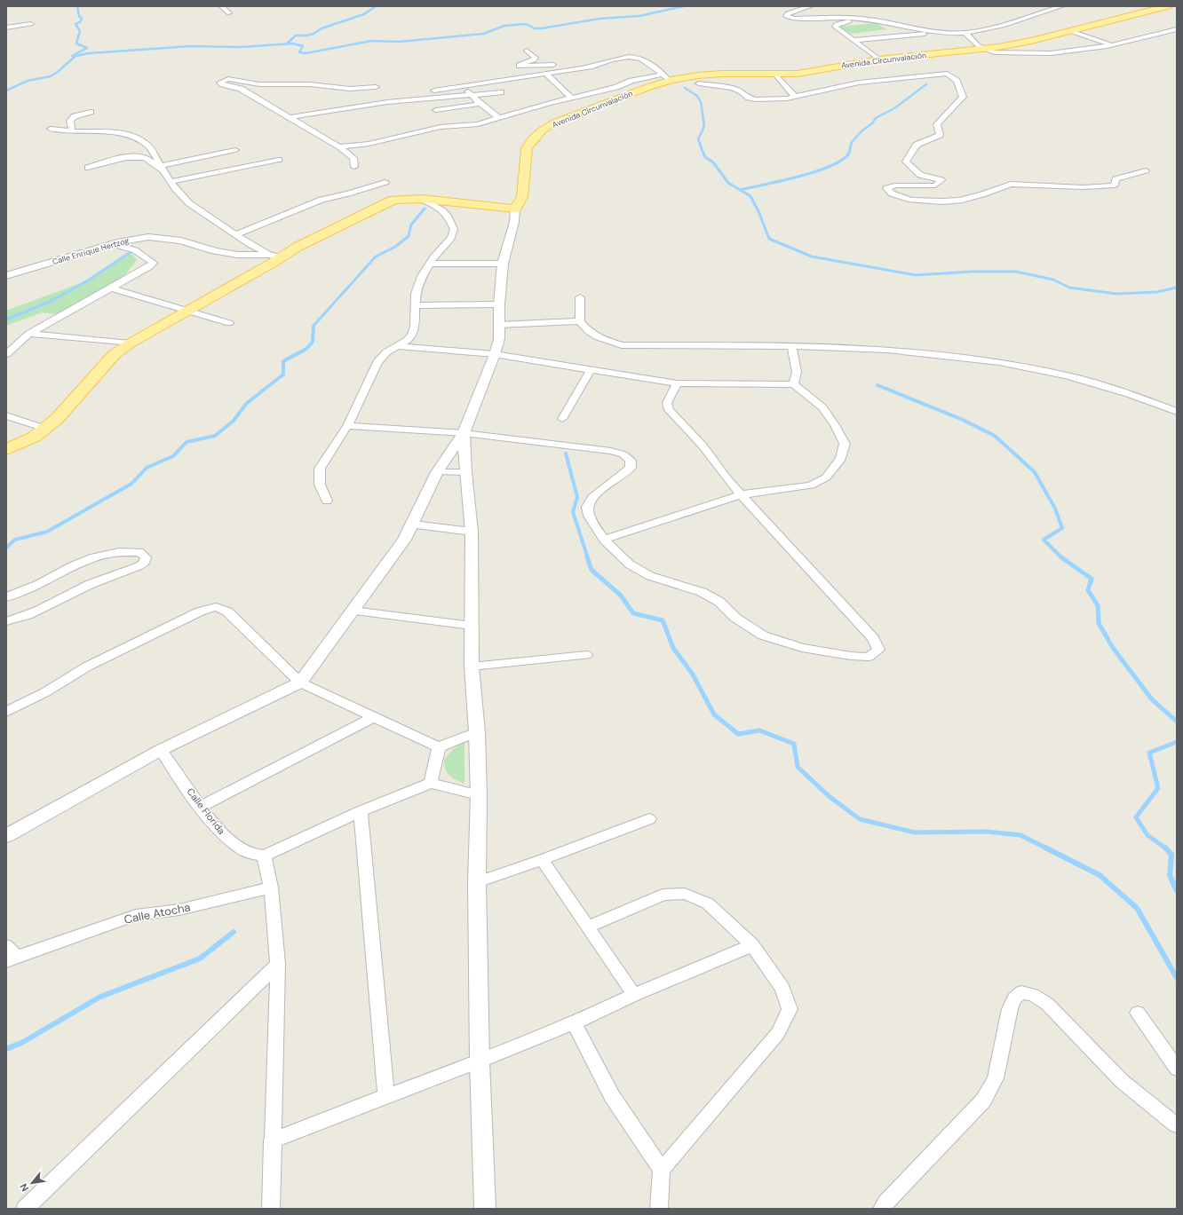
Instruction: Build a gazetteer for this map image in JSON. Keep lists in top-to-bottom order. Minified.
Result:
{"streets":{"main road":["Avenida Circunvalación"],"street":["Calle Enrique Hertzog","Calle Florida","Calle Atocha"]},"north":"bottom left"}
